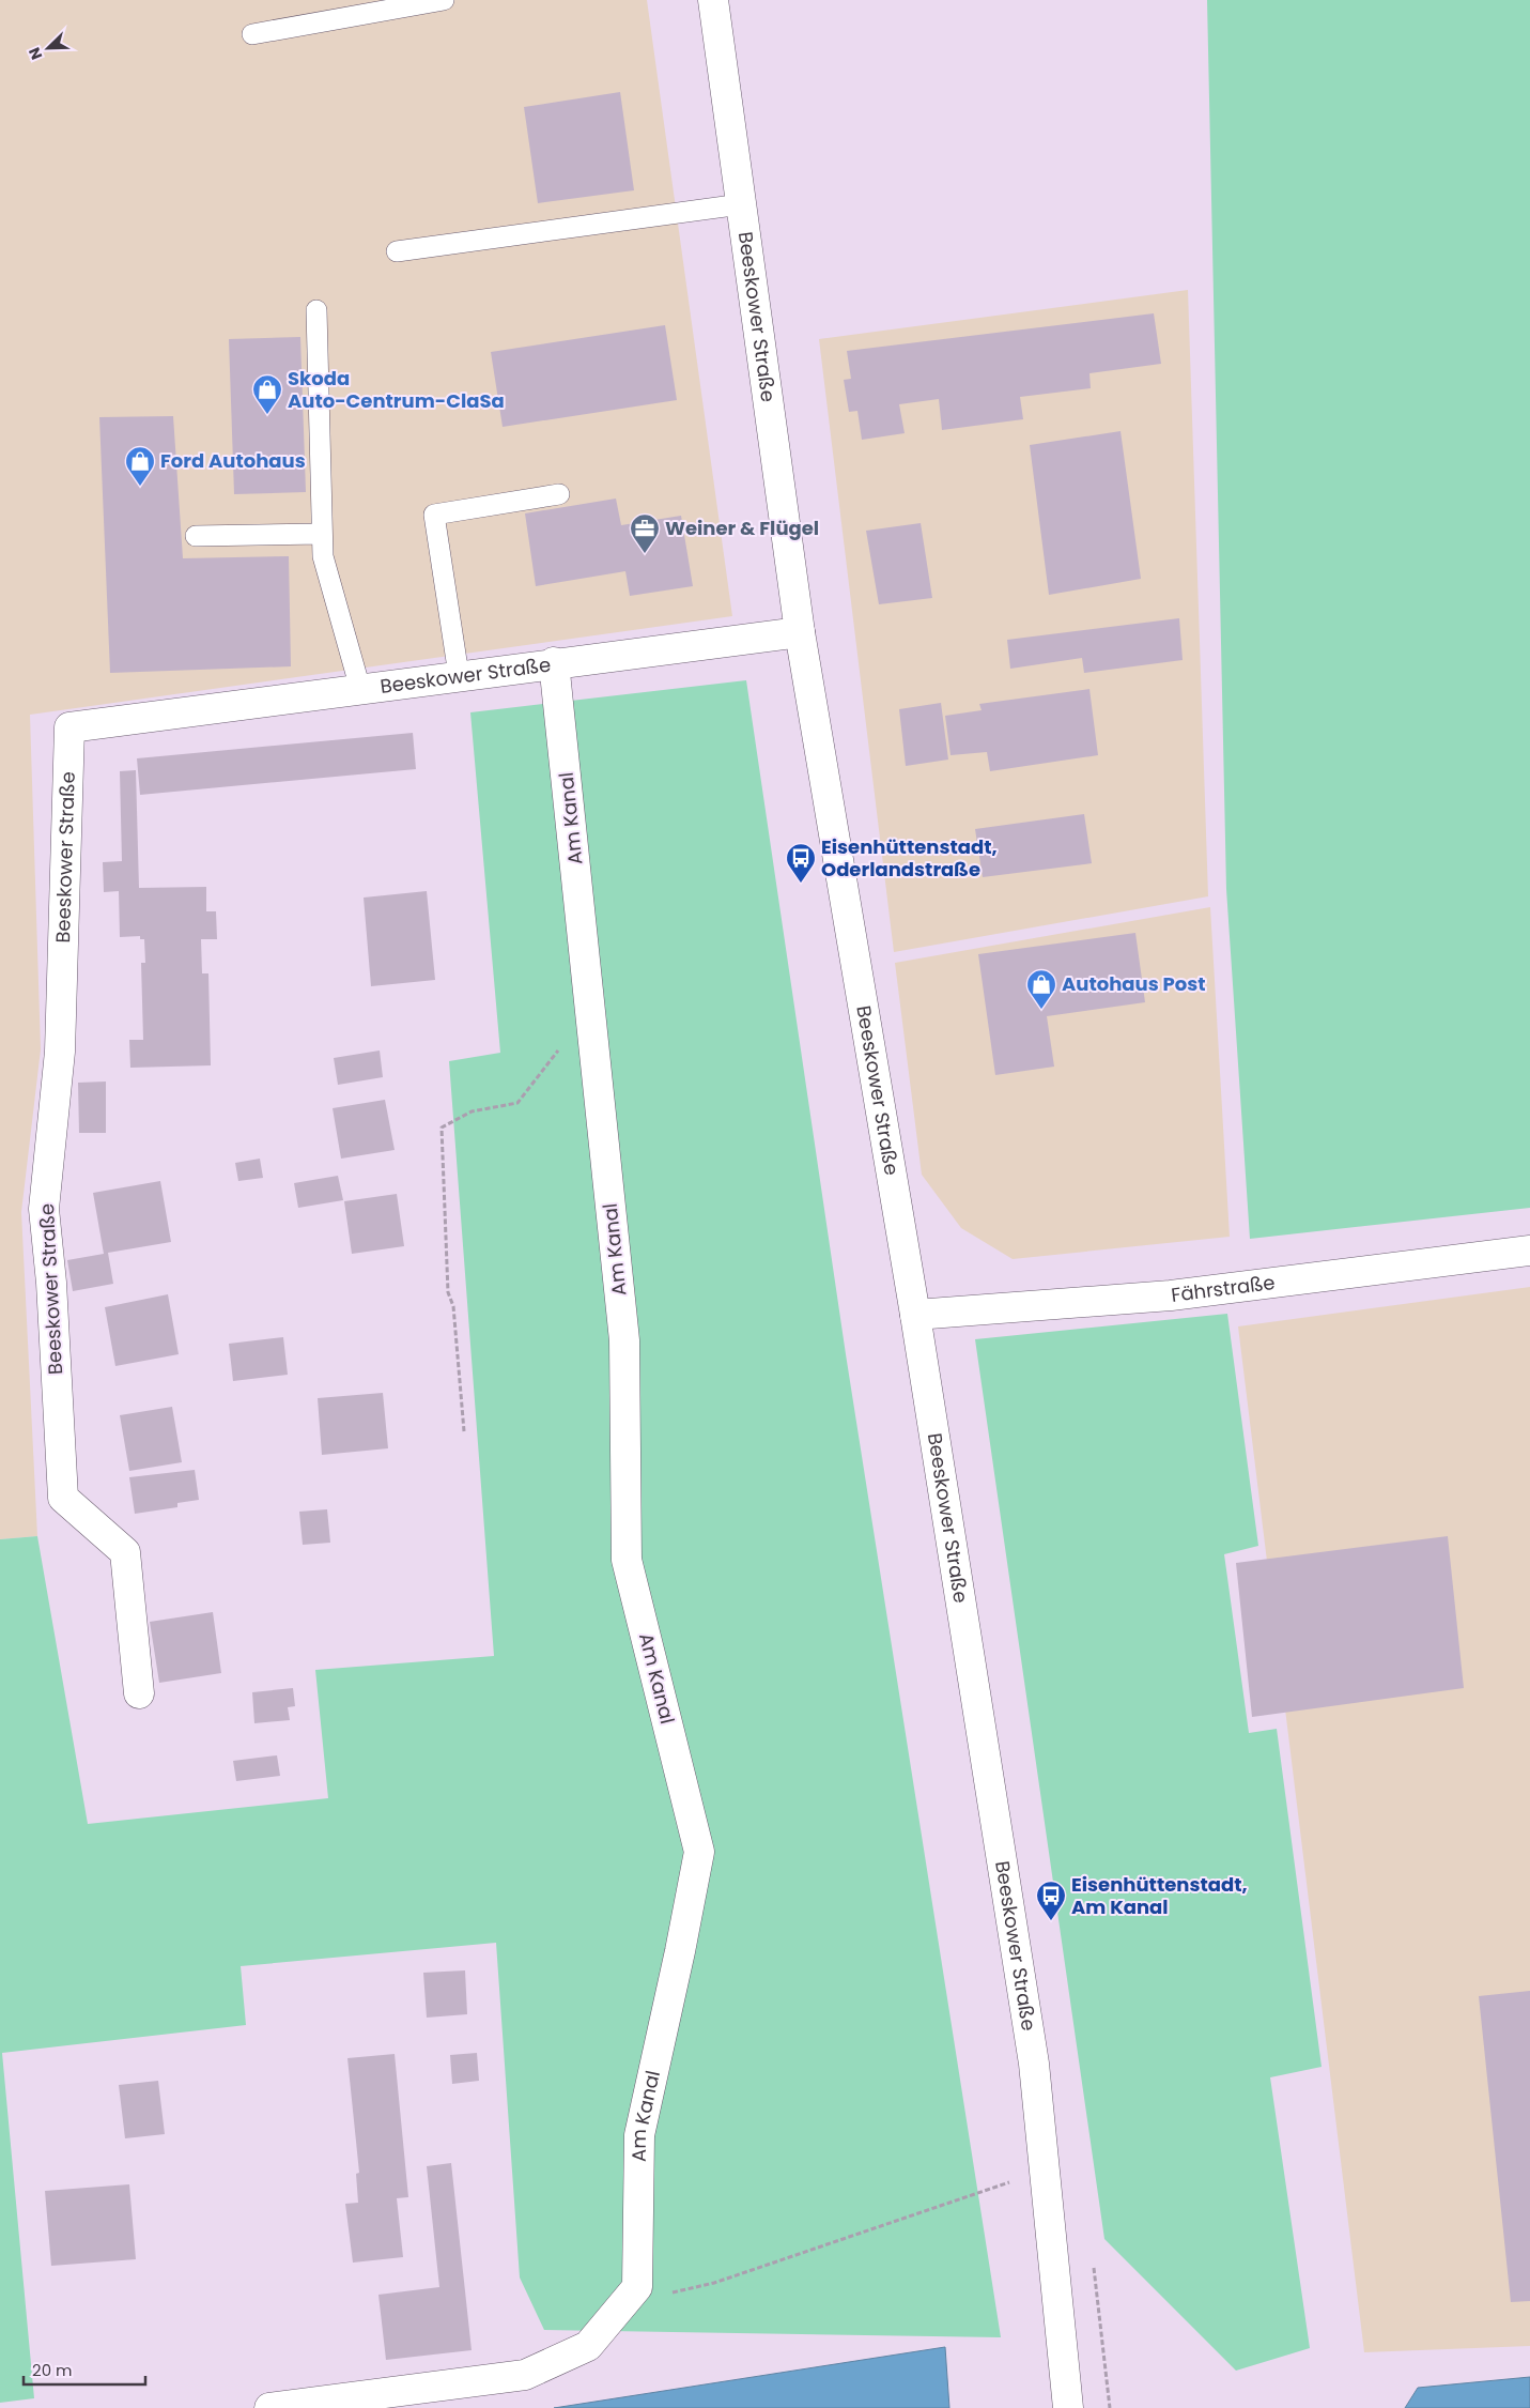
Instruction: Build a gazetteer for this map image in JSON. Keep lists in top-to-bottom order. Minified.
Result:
{"streets":{"street":["Beeskower Straße","Am Kanal","Fährstraße"]},"crossings":[["Beeskower Straße","Am Kanal"],["Beeskower Straße","Fährstraße"]],"places":{"shop":["Skoda Auto-Centrum-ClaSa","Ford Autohaus","Autohaus Post"],"office":["Weiner & Flügel"],"bus stop":["Eisenhüttenstadt, Oderlandstraße","Eisenhüttenstadt, Am Kanal"]},"scale_bar":"20 m","north":"bottom left"}
